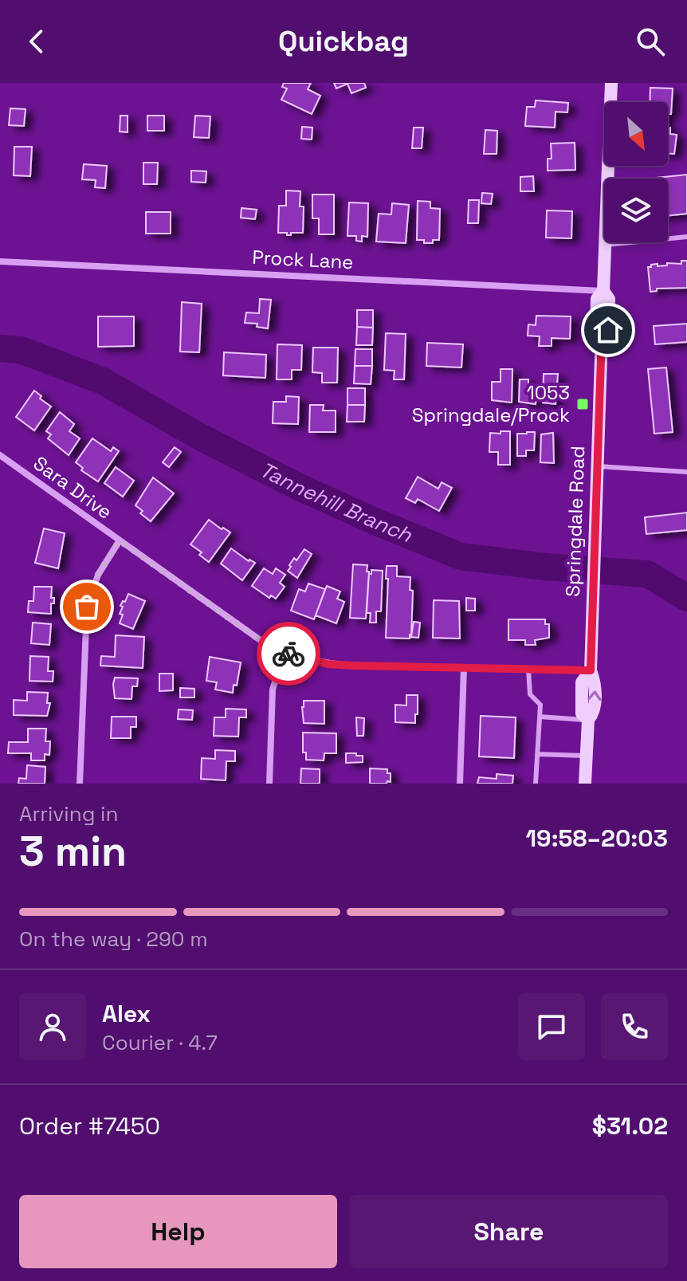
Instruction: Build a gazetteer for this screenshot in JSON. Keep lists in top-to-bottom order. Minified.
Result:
{"streets":{"main road":["Springdale Road"],"street":["Prock Lane","Sara Drive"]},"crossings":[["Prock Lane","Springdale Road"],["Sara Drive","Springdale Road"]],"water":["Tannehill Branch"],"places":{"transit":["1053 Springdale/Prock"]},"north":"bottom right","page":{"header":"Quickbag","heading":["3 min","Arriving in","19:58–20:03"],"panel":["Alex","Courier · 4.7","Order #7450","$31.02"],"bar":"On the way · 290 m","buttons":["Help","Share"]}}
